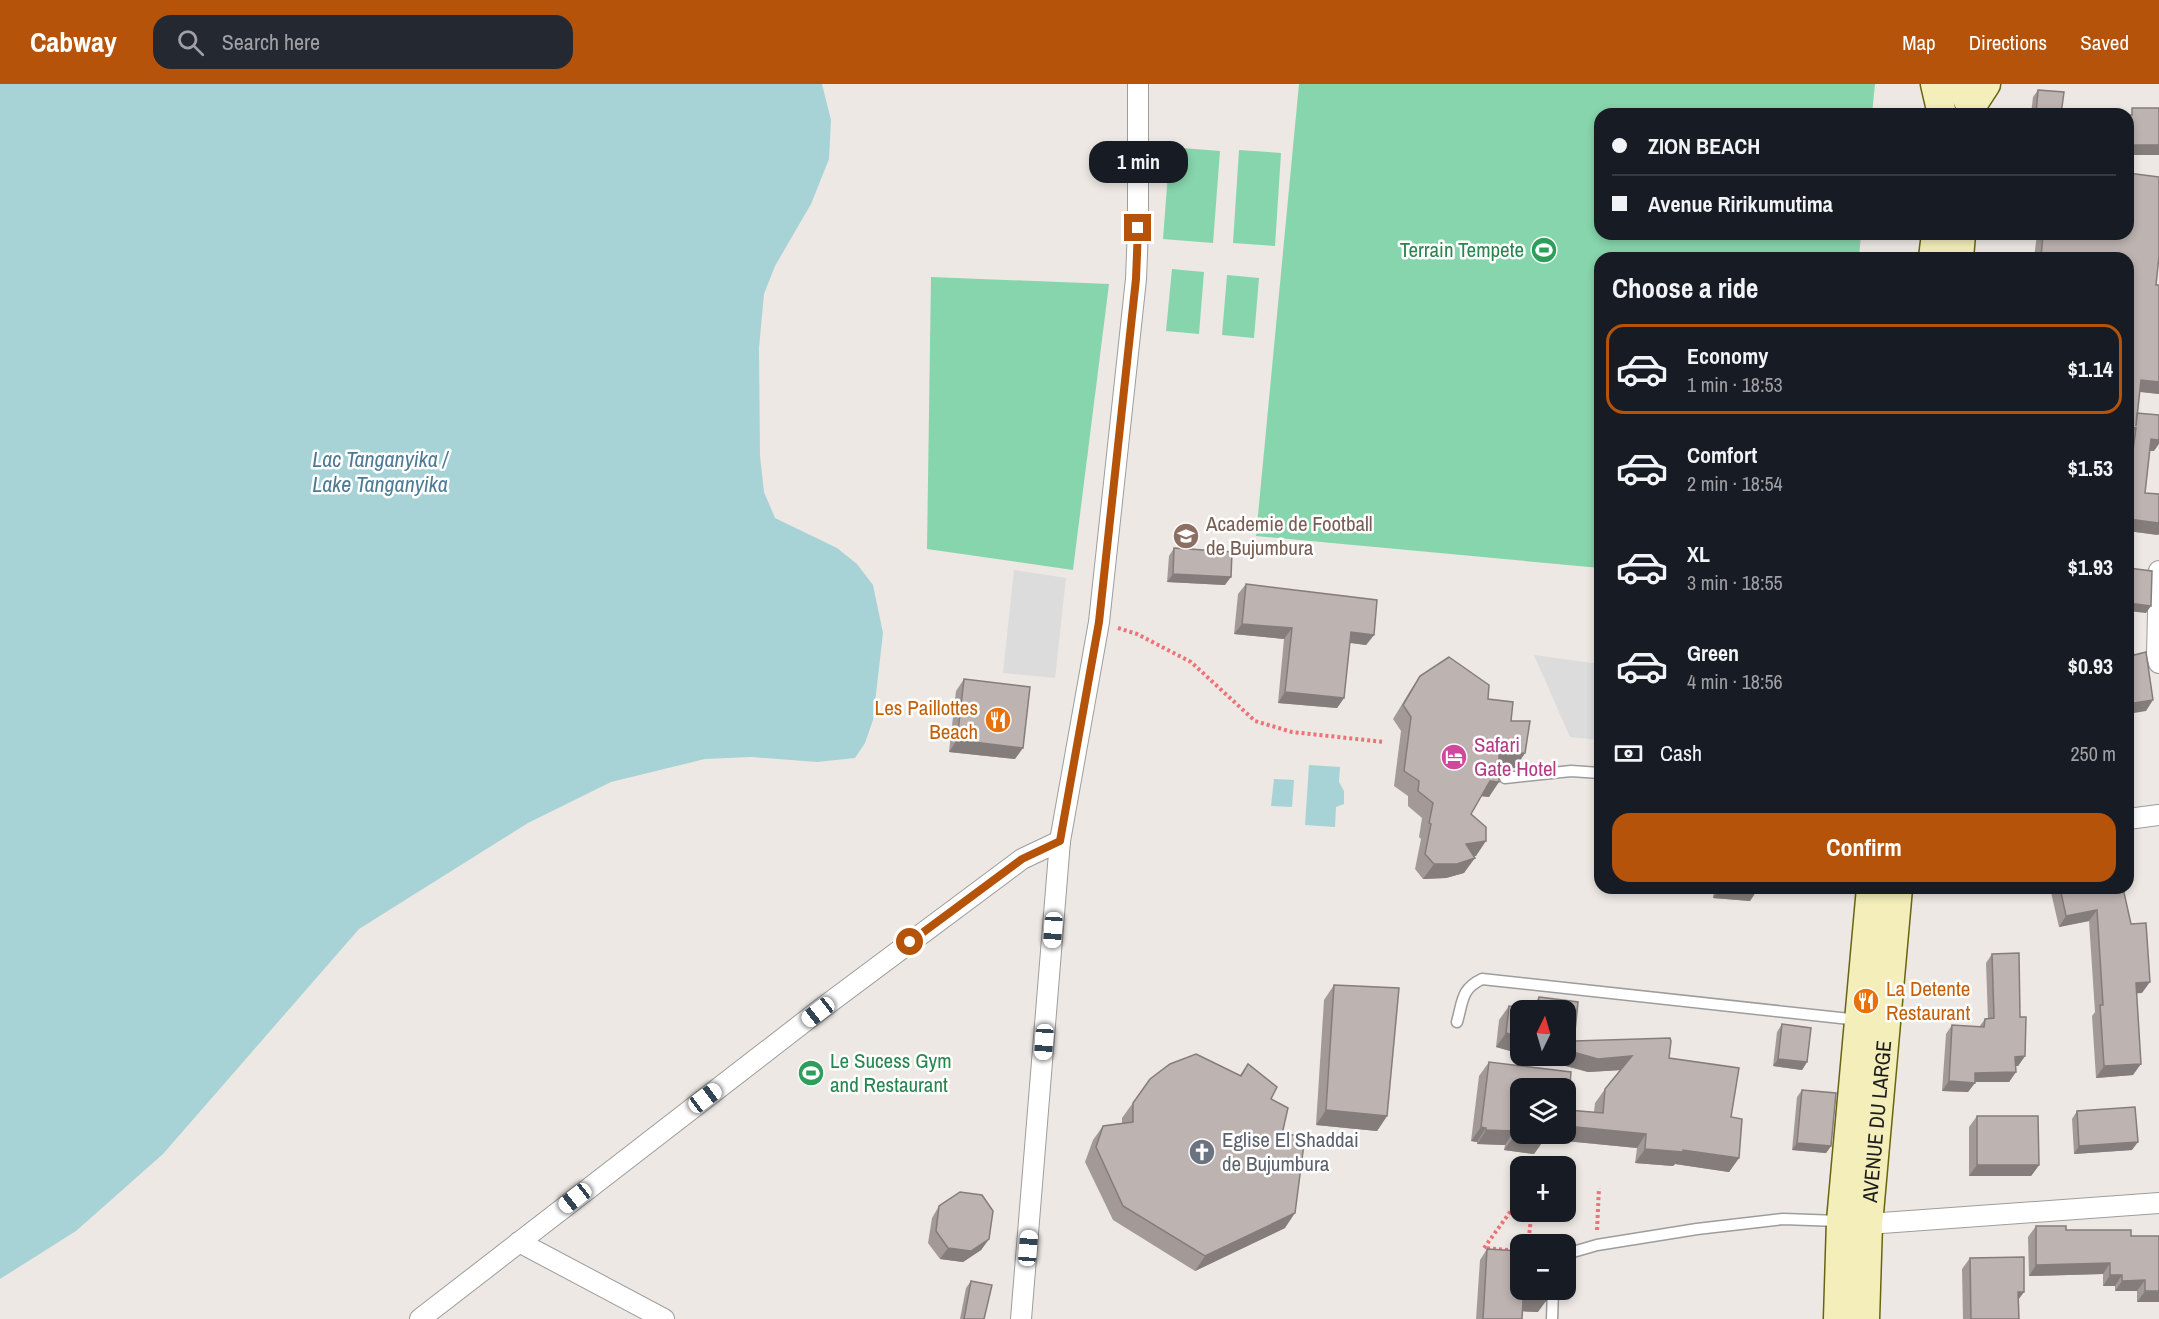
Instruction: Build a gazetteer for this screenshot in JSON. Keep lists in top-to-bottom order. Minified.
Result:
{"streets":{"main road":["AVENUE DU LARGE"]},"water":["Lac Tanganyika / Lake Tanganyika"],"places":{"sports":["Terrain Tempete","Le Sucess Gym and Restaurant"],"school or university":["Academie de Football de Bujumbura"],"restaurant":["Les Paillottes Beach","La Detente Restaurant"],"hotel":["Safari Gate Hotel"],"church":["Eglise El Shaddai de Bujumbura"]},"north":"top","page":{"header":"Cabway","search":"Search here","nav":["Map","Directions","Saved"],"banner":["ZION BEACH","Avenue Ririkumutima"],"bubble":"1 min","heading":"Choose a ride","list":[{"name":"Economy","note":"1 min · 18:53","value":"$1.14"},{"name":"Comfort","note":"2 min · 18:54","value":"$1.53"},{"name":"XL","note":"3 min · 18:55","value":"$1.93"},{"name":"Green","note":"4 min · 18:56","value":"$0.93"}],"pay":["Cash","250 m"],"buttons":"Confirm","map_buttons":["+","−"]}}
